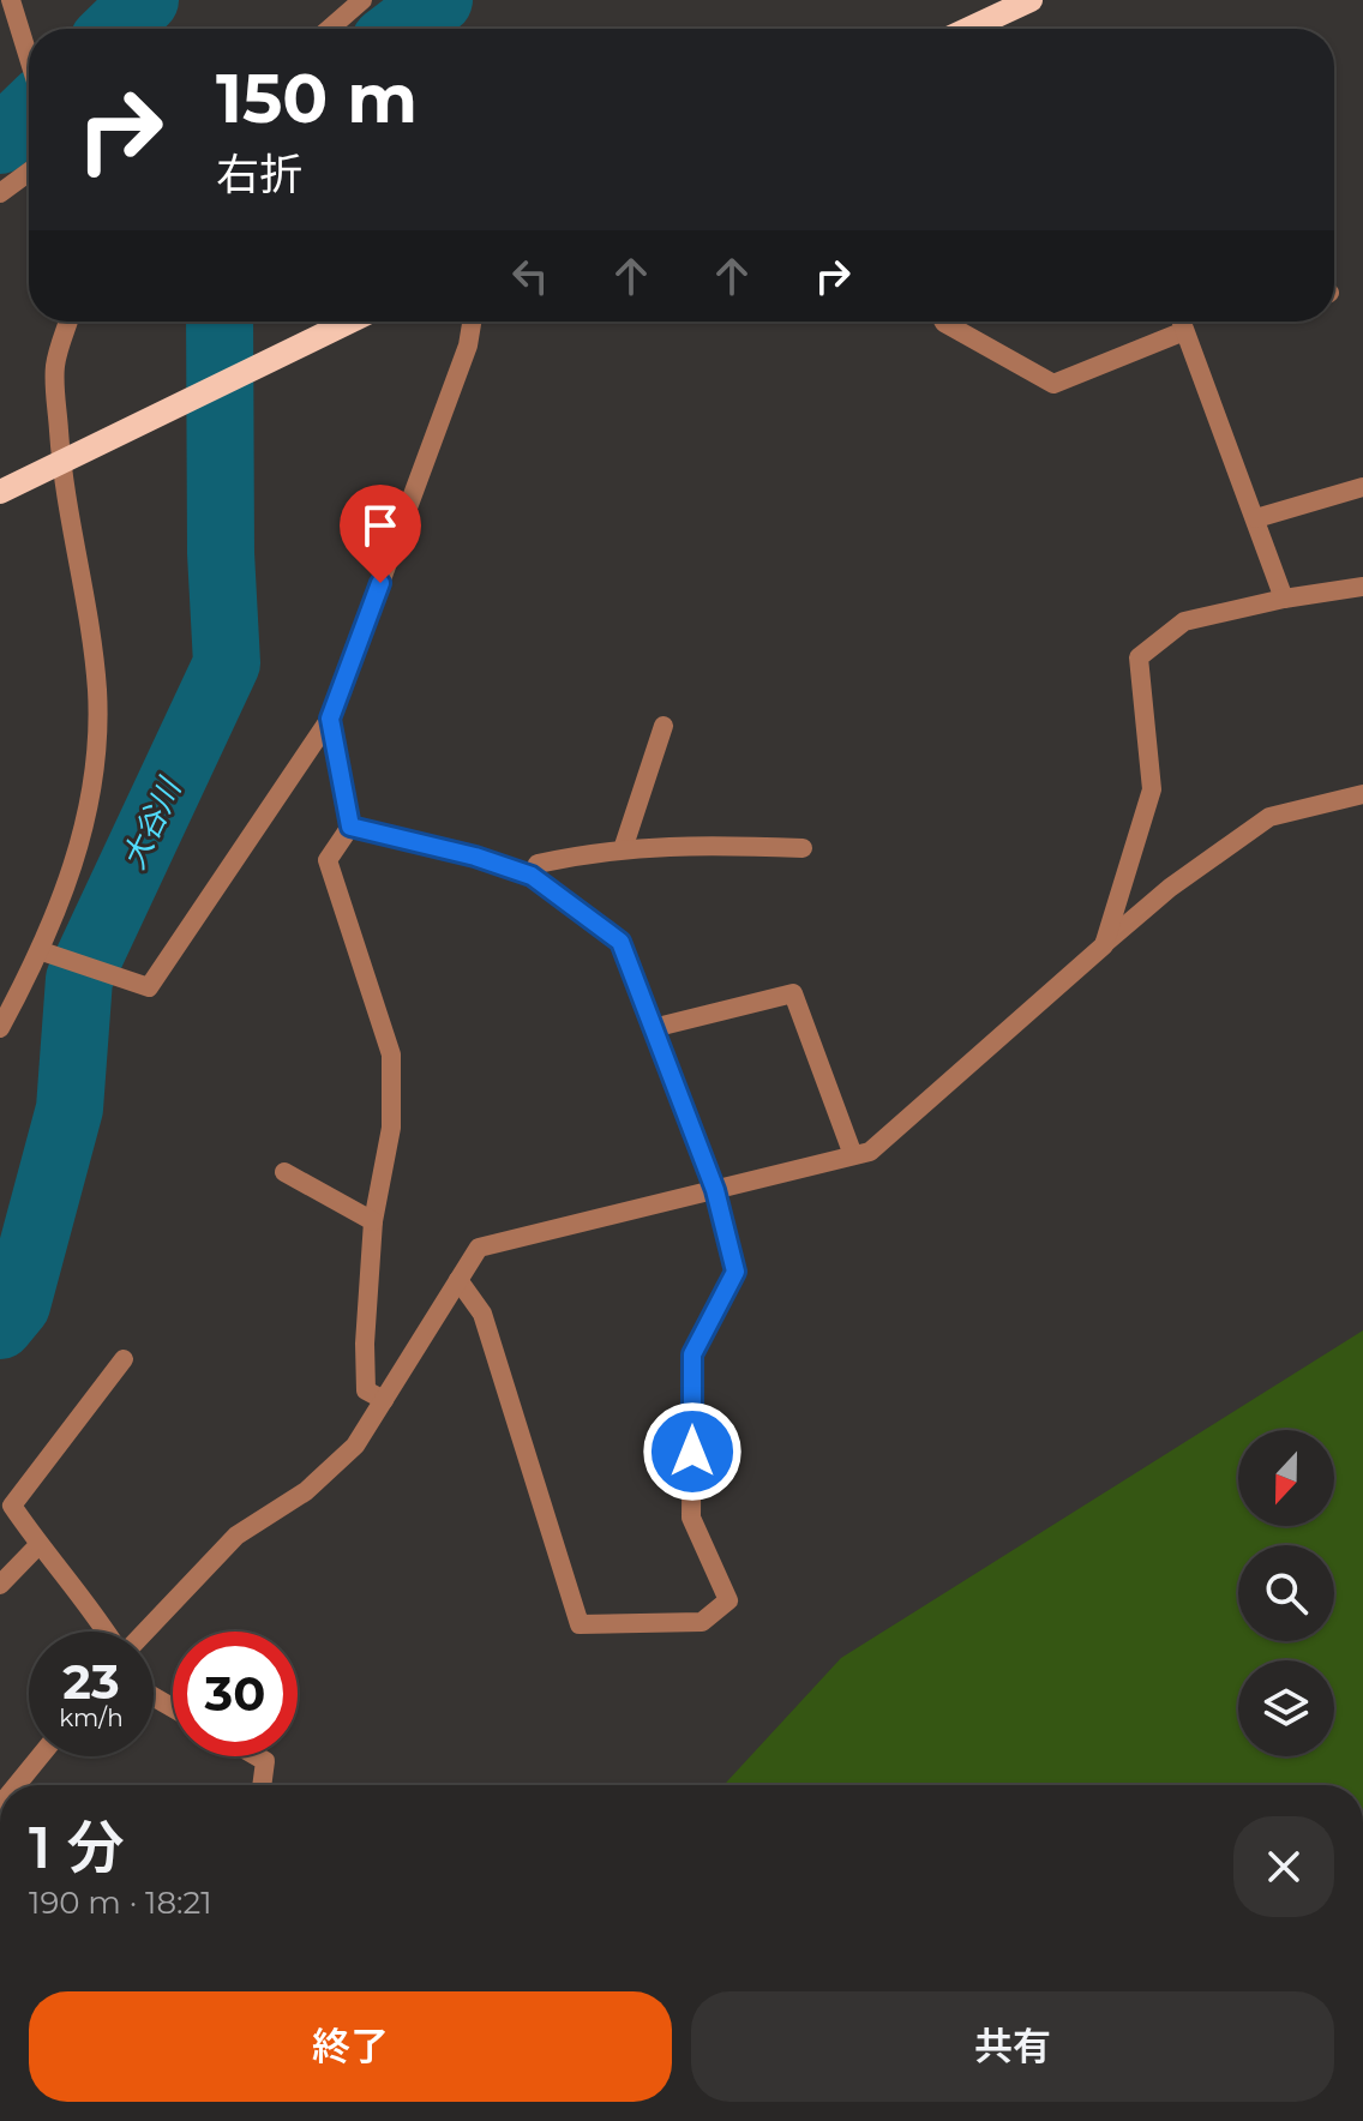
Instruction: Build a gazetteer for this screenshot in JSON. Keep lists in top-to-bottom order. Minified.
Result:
{"water":["大谷川"],"north":"bottom","page":{"turn":["150 m","右折"],"speed":"23 km/h","limit":"30","heading":["1 分","190 m · 18:21"],"buttons":["終了","共有"]}}
